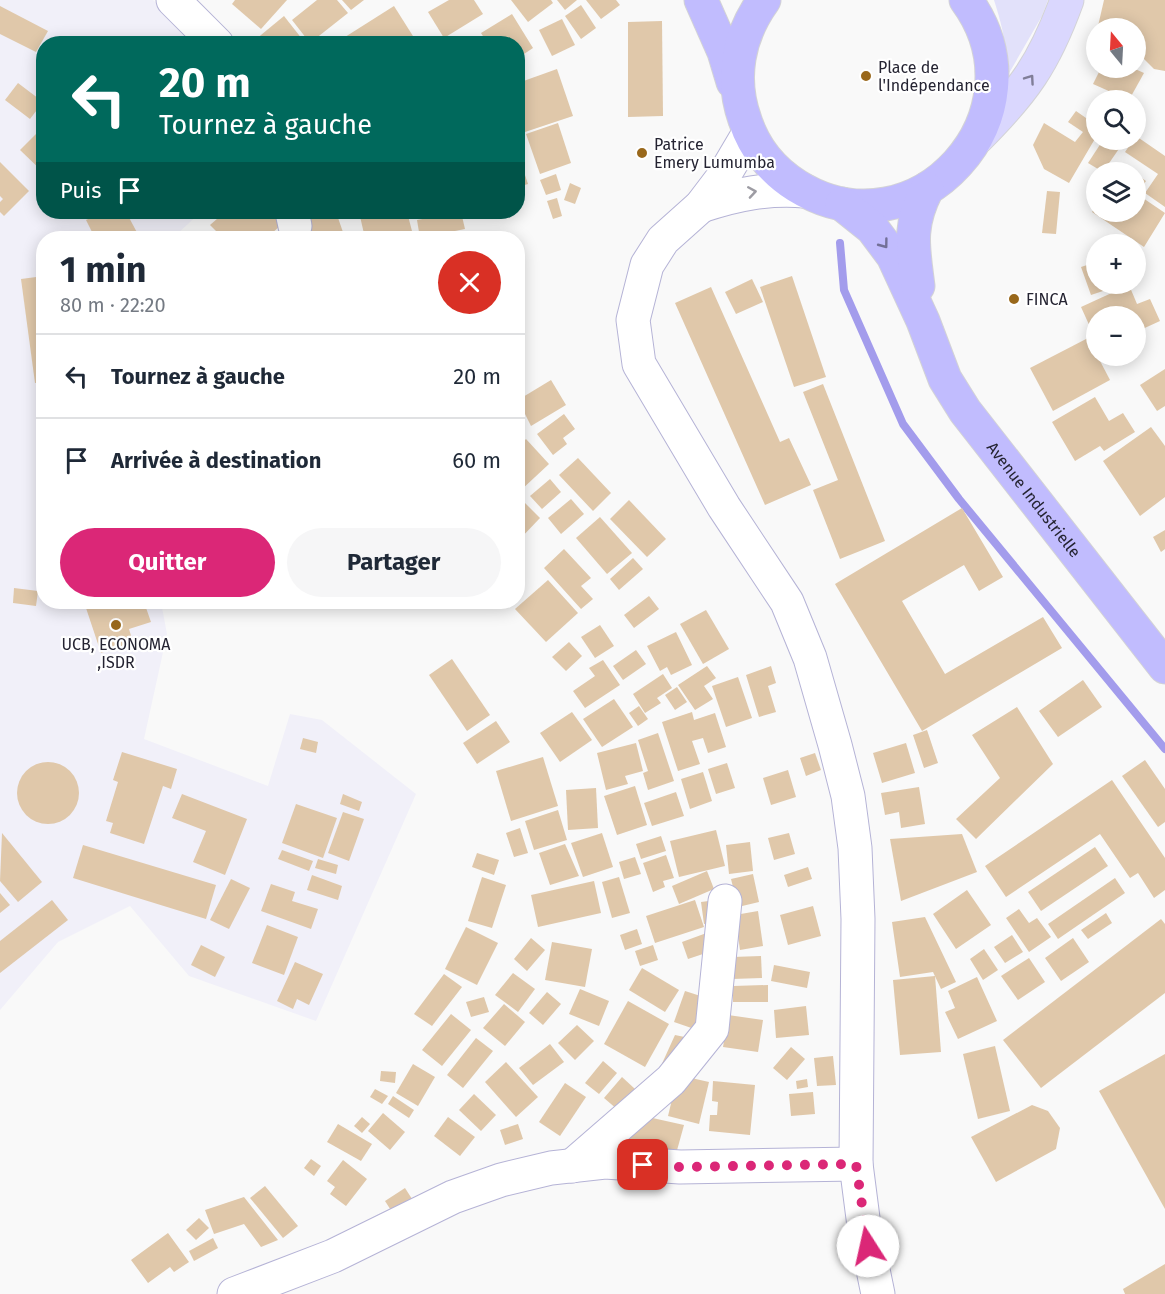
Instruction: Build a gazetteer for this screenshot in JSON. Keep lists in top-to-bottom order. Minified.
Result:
{"streets":{"highway":["Avenue Industrielle"]},"places":["Place de l'Indépendance","Patrice Emery Lumumba","FINCA","UCB, ECONOMA ,ISDR"],"north":"top","page":{"map_buttons":["+","−"],"turn":["20 m","Tournez à gauche"],"then":"Puis","heading":["1 min","80 m · 22:20"],"list":[{"name":"Tournez à gauche","value":"20 m"},{"name":"Arrivée à destination","value":"60 m"}],"buttons":["Quitter","Partager"]}}
